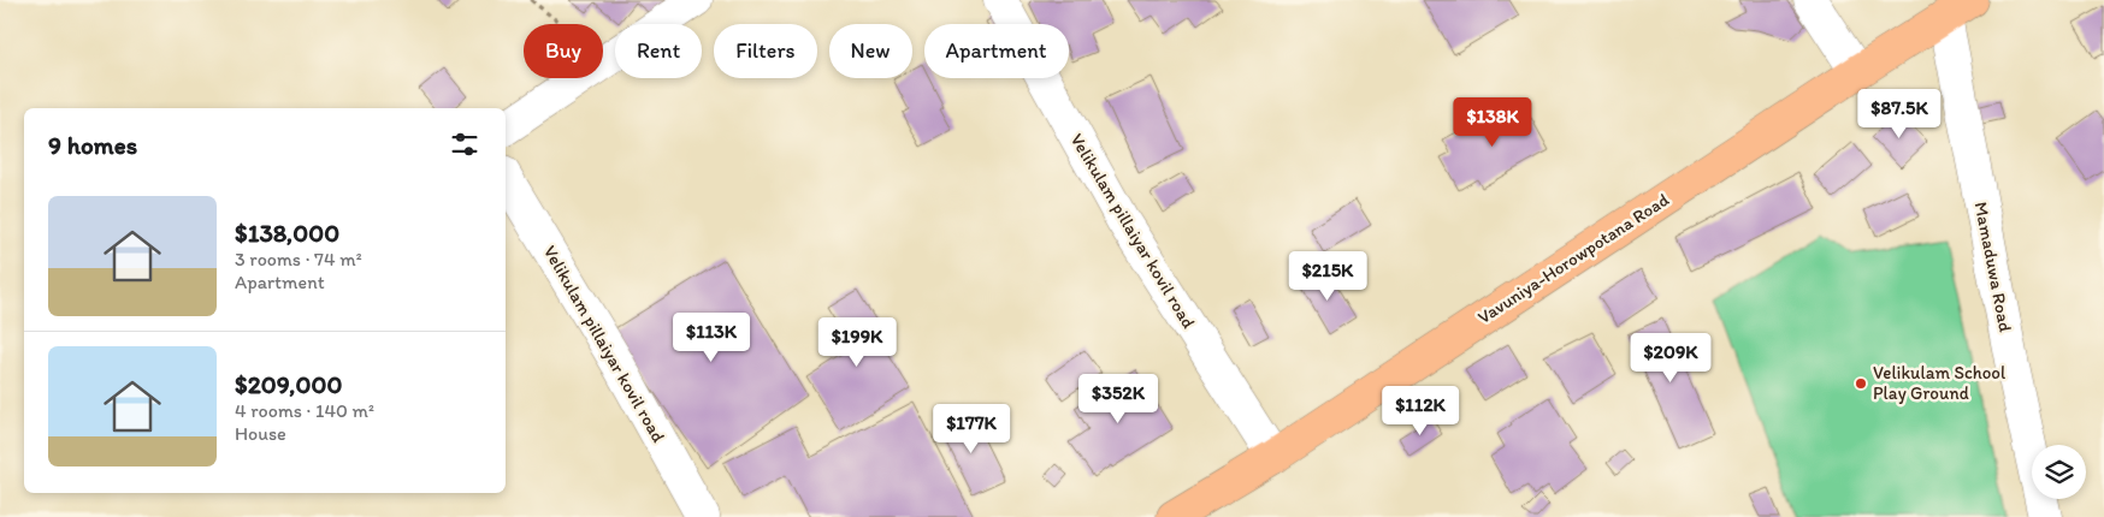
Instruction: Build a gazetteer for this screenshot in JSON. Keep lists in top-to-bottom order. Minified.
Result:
{"streets":{"highway":["Vavuniya-Horowpotana Road"],"street":["Velikulam pillaiyar kovil road","Mamaduwa Road"]},"crossings":[["Velikulam pillaiyar kovil road","Vavuniya-Horowpotana Road"],["Vavuniya-Horowpotana Road","Mamaduwa Road"]],"places":["Velikulam School Play Ground"],"page":{"chip":["Buy","Rent","Filters","New","Apartment"],"price":["$87.5K","$138K","$215K","$113K","$199K","$209K","$352K","$112K","$177K"],"heading":"9 homes","list":[{"name":"$138,000","note":"3 rooms · 74 m² · Apartment"},{"name":"$209,000","note":"4 rooms · 140 m² · House"}]}}
